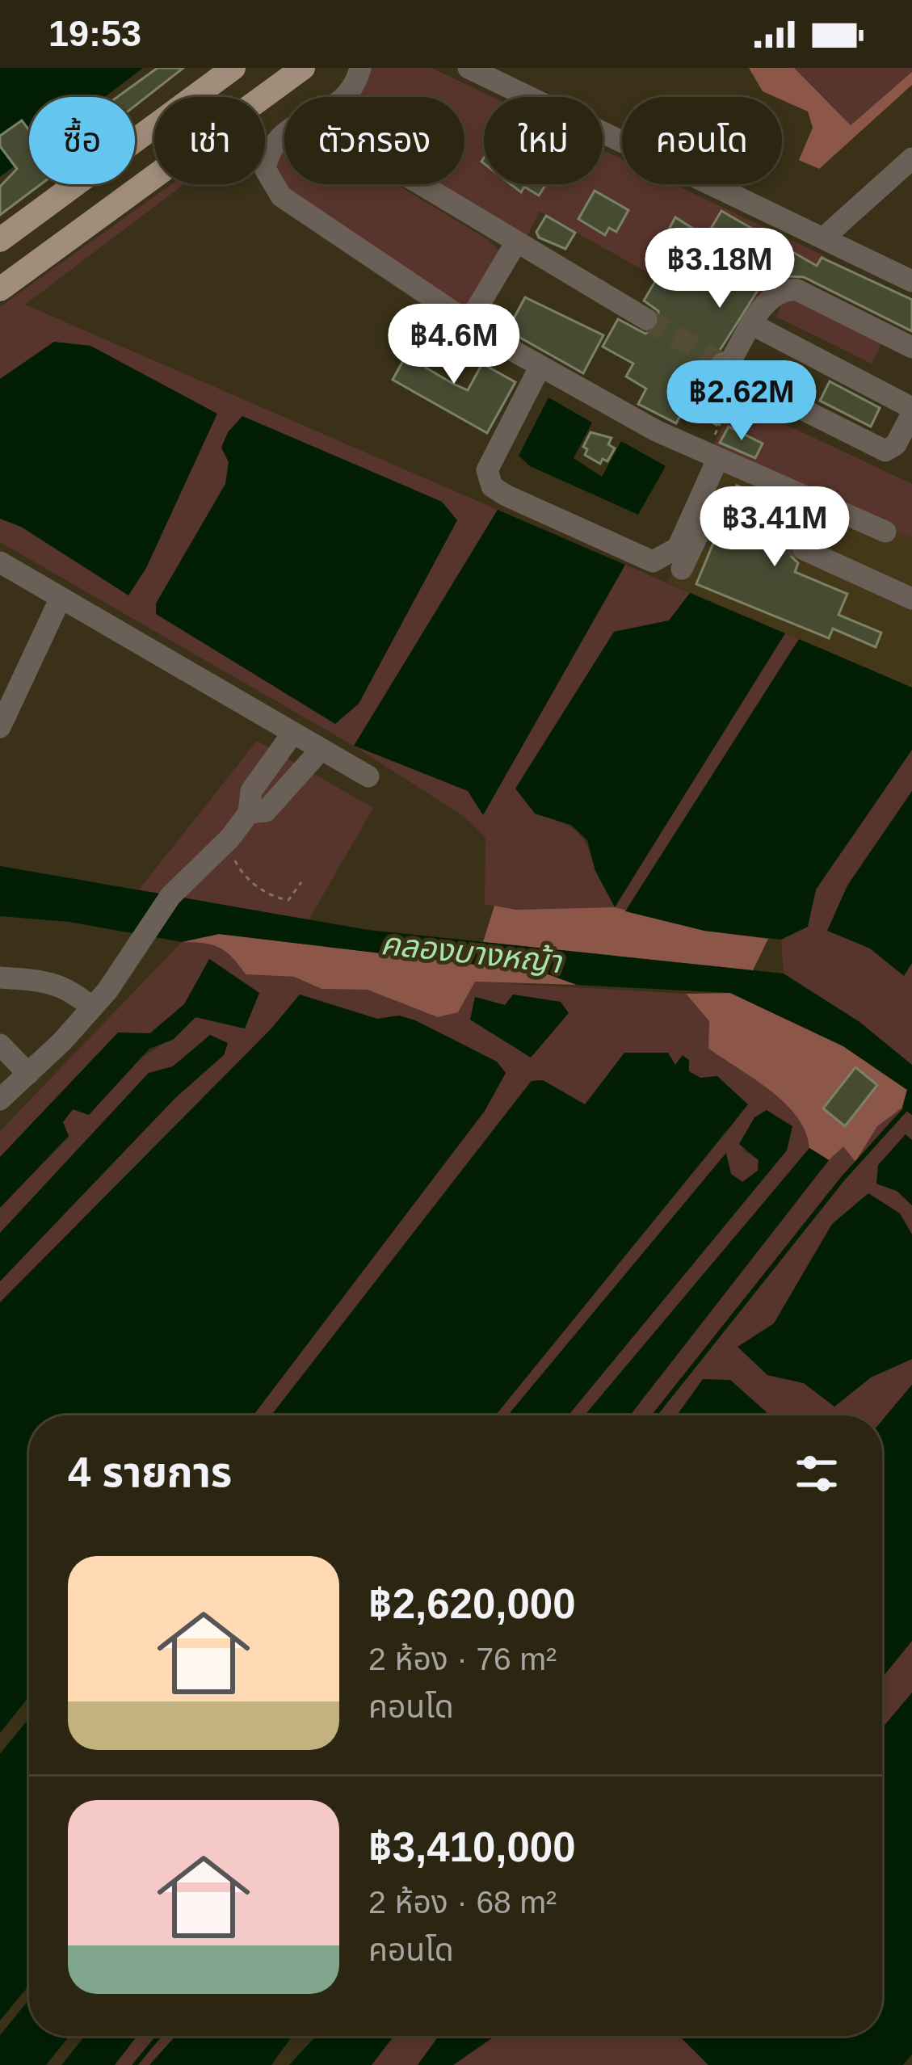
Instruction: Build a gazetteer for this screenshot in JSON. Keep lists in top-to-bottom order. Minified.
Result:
{"water":["คลองบางหญ้า"],"page":{"status":"19:53","chip":["ซื้อ","เช่า","ตัวกรอง","ใหม่","คอนโด"],"price":["฿3.18M","฿4.6M","฿2.62M","฿3.41M"],"heading":"4 รายการ","list":[{"name":"฿2,620,000","note":"2 ห้อง · 76 m² · คอนโด"},{"name":"฿3,410,000","note":"2 ห้อง · 68 m² · คอนโด"}]}}
